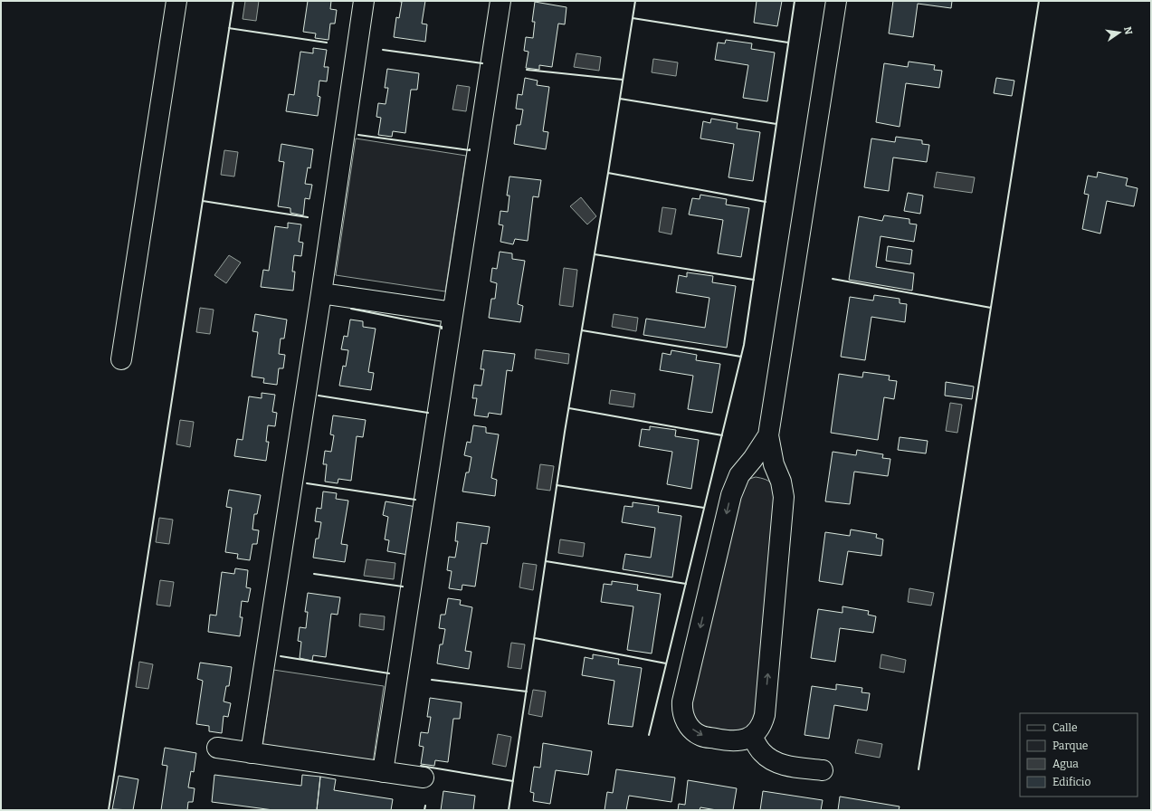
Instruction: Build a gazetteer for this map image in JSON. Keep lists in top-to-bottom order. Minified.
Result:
{"legend":["Calle","Parque","Agua","Edificio"],"north":"right"}
